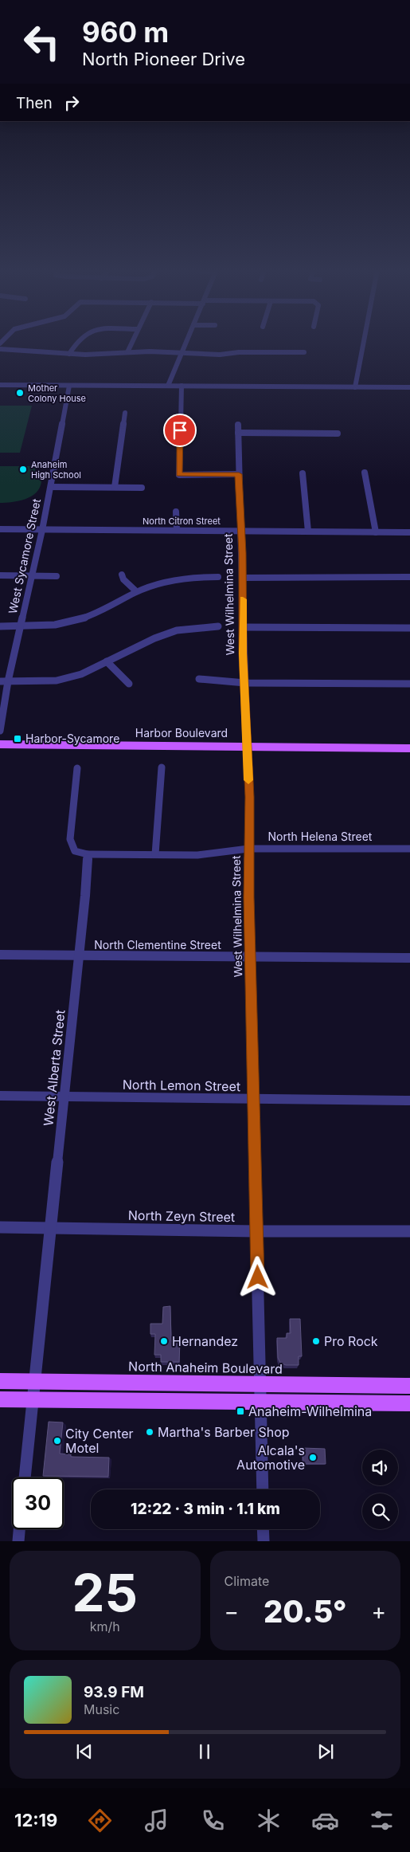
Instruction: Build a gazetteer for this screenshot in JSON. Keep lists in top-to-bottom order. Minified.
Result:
{"streets":{"main road":["Harbor Boulevard","North Anaheim Boulevard"],"street":["North Citron Street","West Sycamore Street","West Wilhelmina Street","North Helena Street","North Clementine Street","West Alberta Street","North Lemon Street","North Zeyn Street"]},"crossings":[["North Citron Street","West Sycamore Street"],["North Citron Street","West Wilhelmina Street"],["West Wilhelmina Street","Harbor Boulevard"],["West Wilhelmina Street","North Helena Street"],["West Wilhelmina Street","North Clementine Street"],["West Wilhelmina Street","North Lemon Street"],["West Wilhelmina Street","North Zeyn Street"],["West Wilhelmina Street","North Anaheim Boulevard"],["North Helena Street","West Alberta Street"],["North Clementine Street","West Alberta Street"],["West Alberta Street","North Lemon Street"],["West Alberta Street","North Zeyn Street"],["West Alberta Street","North Anaheim Boulevard"]],"places":{"other":["Mother Colony House","Anaheim High School","Hernandez","Pro Rock","Martha's Barber Shop","City Center Motel","Alcala's Automotive"],"transit":["Harbor-Sycamore","Anaheim-Wilhelmina"]},"page":{"turn":["960 m","North Pioneer Drive"],"then":"Then","limit":"30","trip":"12:22 · 3 min · 1.1 km","tile":[["25","km/h"],"Climate"],"heat":["−","20.5°","+"],"song":["93.9 FM","Music"],"tabs":"12:19"}}
